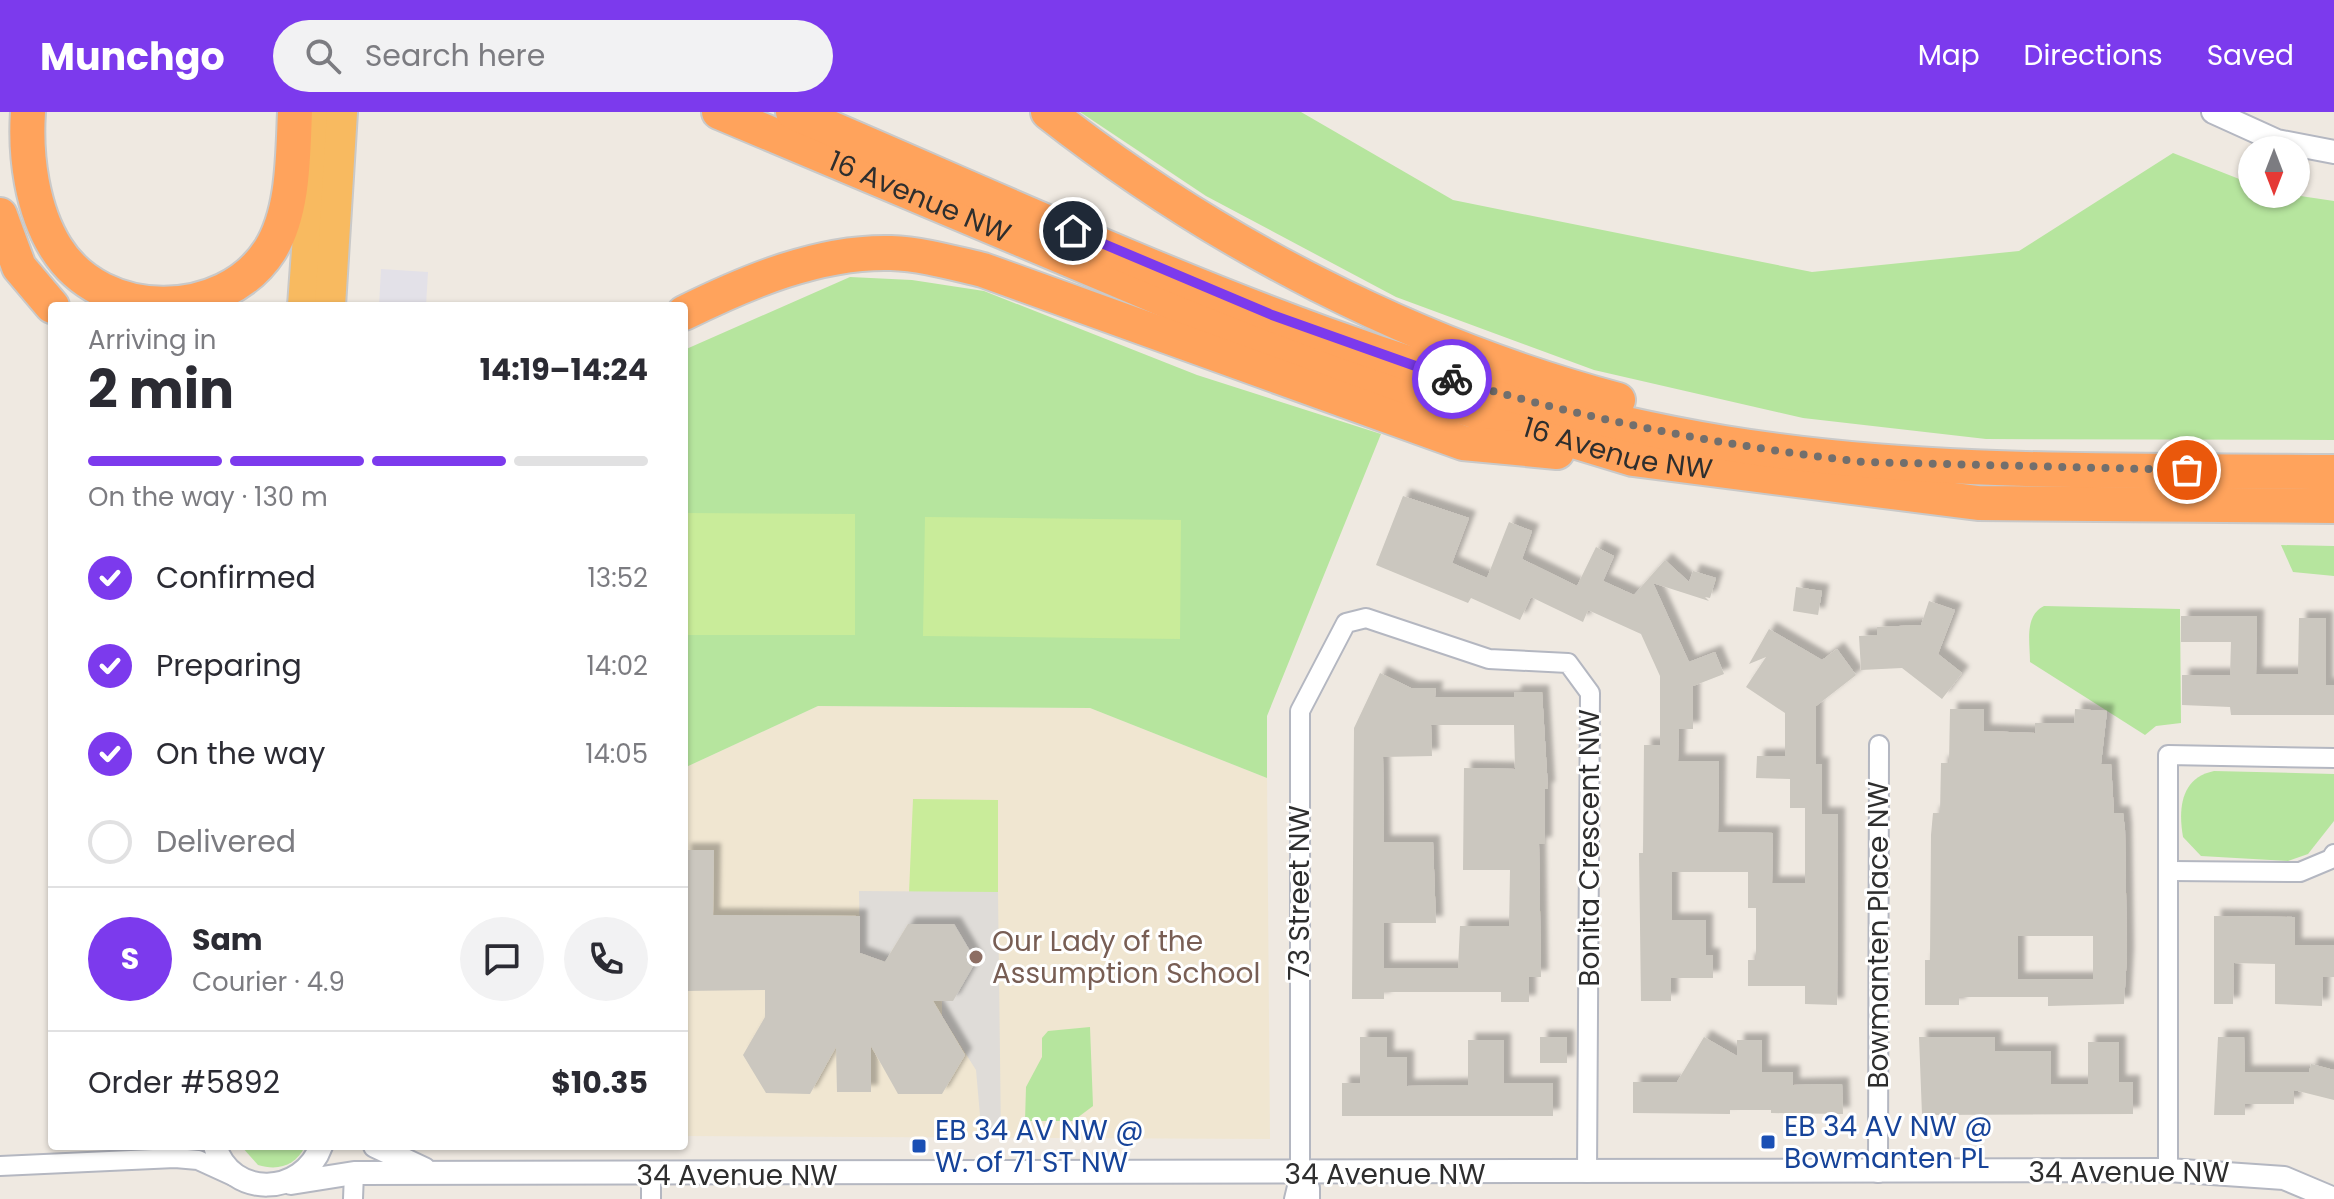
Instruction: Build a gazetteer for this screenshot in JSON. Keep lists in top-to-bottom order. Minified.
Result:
{"streets":{"highway":["16 Avenue NW"],"street":["Bonita Crescent NW","73 Street NW","Bowmanten Place NW","34 Avenue NW"]},"crossings":[["Bonita Crescent NW","73 Street NW"],["Bonita Crescent NW","34 Avenue NW"],["73 Street NW","34 Avenue NW"],["Bowmanten Place NW","34 Avenue NW"]],"places":{"other":["Our Lady of the Assumption School"],"transit":["EB 34 AV NW @ Bowmanten PL","EB 34 AV NW @ W. of 71 ST NW"]},"north":"bottom","page":{"header":"Munchgo","search":"Search here","nav":["Map","Directions","Saved"],"heading":["2 min","Arriving in","14:19–14:24"],"panel":["Sam","Courier · 4.9","Order #5892","$10.35"],"bar":"On the way · 130 m","list":[["Confirmed","13:52"],["Preparing","14:02"],["On the way","14:05"],"Delivered"],"round":"S"}}
